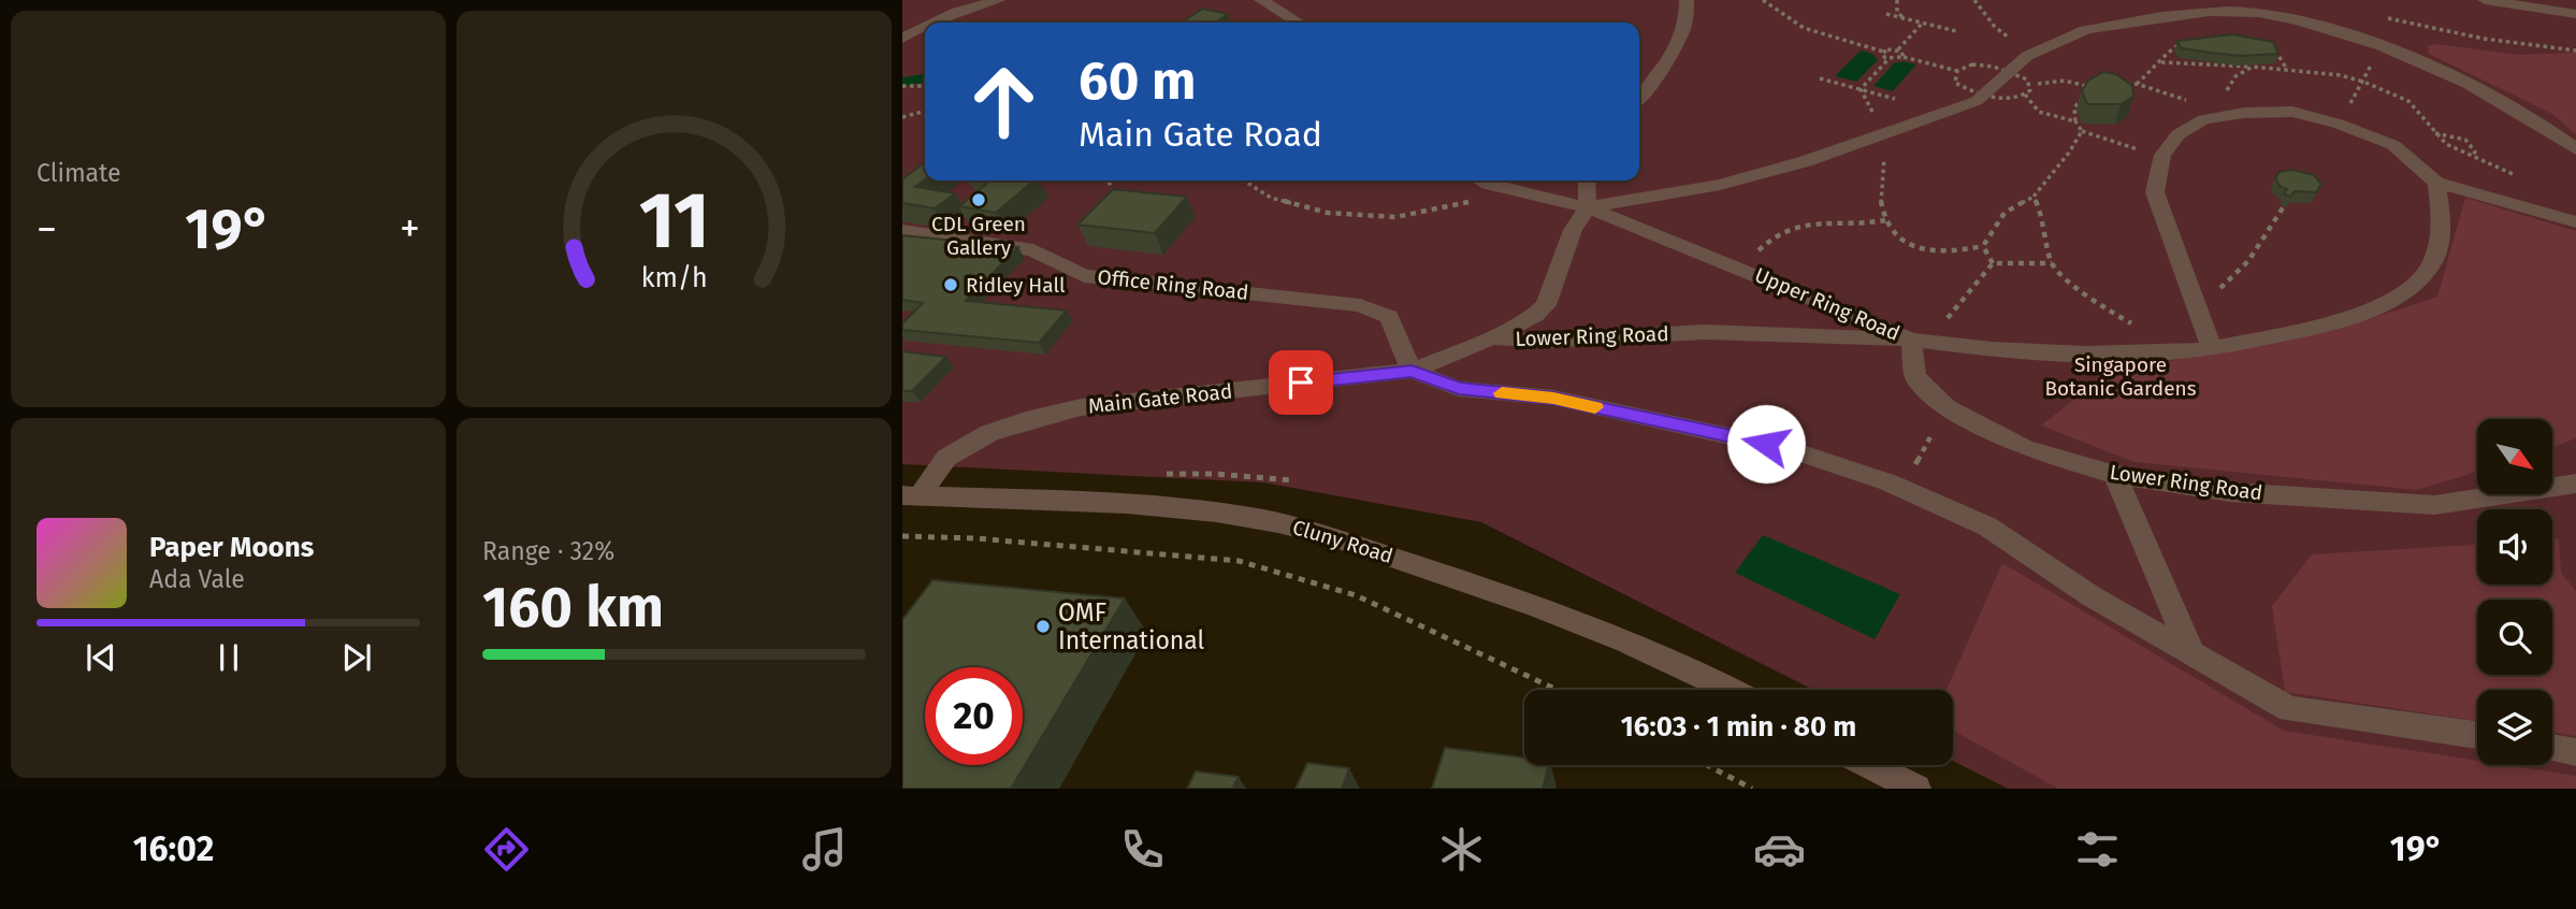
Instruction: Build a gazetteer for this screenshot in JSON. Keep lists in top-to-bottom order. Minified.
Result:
{"streets":{"street":["Office Ring Road","Upper Ring Road","Lower Ring Road","Main Gate Road","Cluny Road"]},"crossings":[["Office Ring Road","Main Gate Road"],["Upper Ring Road","Lower Ring Road"],["Upper Ring Road","Main Gate Road"],["Lower Ring Road","Main Gate Road"],["Main Gate Road","Cluny Road"]],"parks":["Singapore Botanic Gardens"],"places":["CDL Green Gallery","Ridley Hall","OMF International"],"north":"bottom right","page":{"tile":["Climate",["Range · 32%","160 km"]],"turn":["60 m","Main Gate Road"],"heat":["−","19°","+"],"song":["Paper Moons","Ada Vale"],"limit":"20","trip":"16:03 · 1 min · 80 m","tabs":["16:02","19°"],"gauge":["11","km/h"]}}
